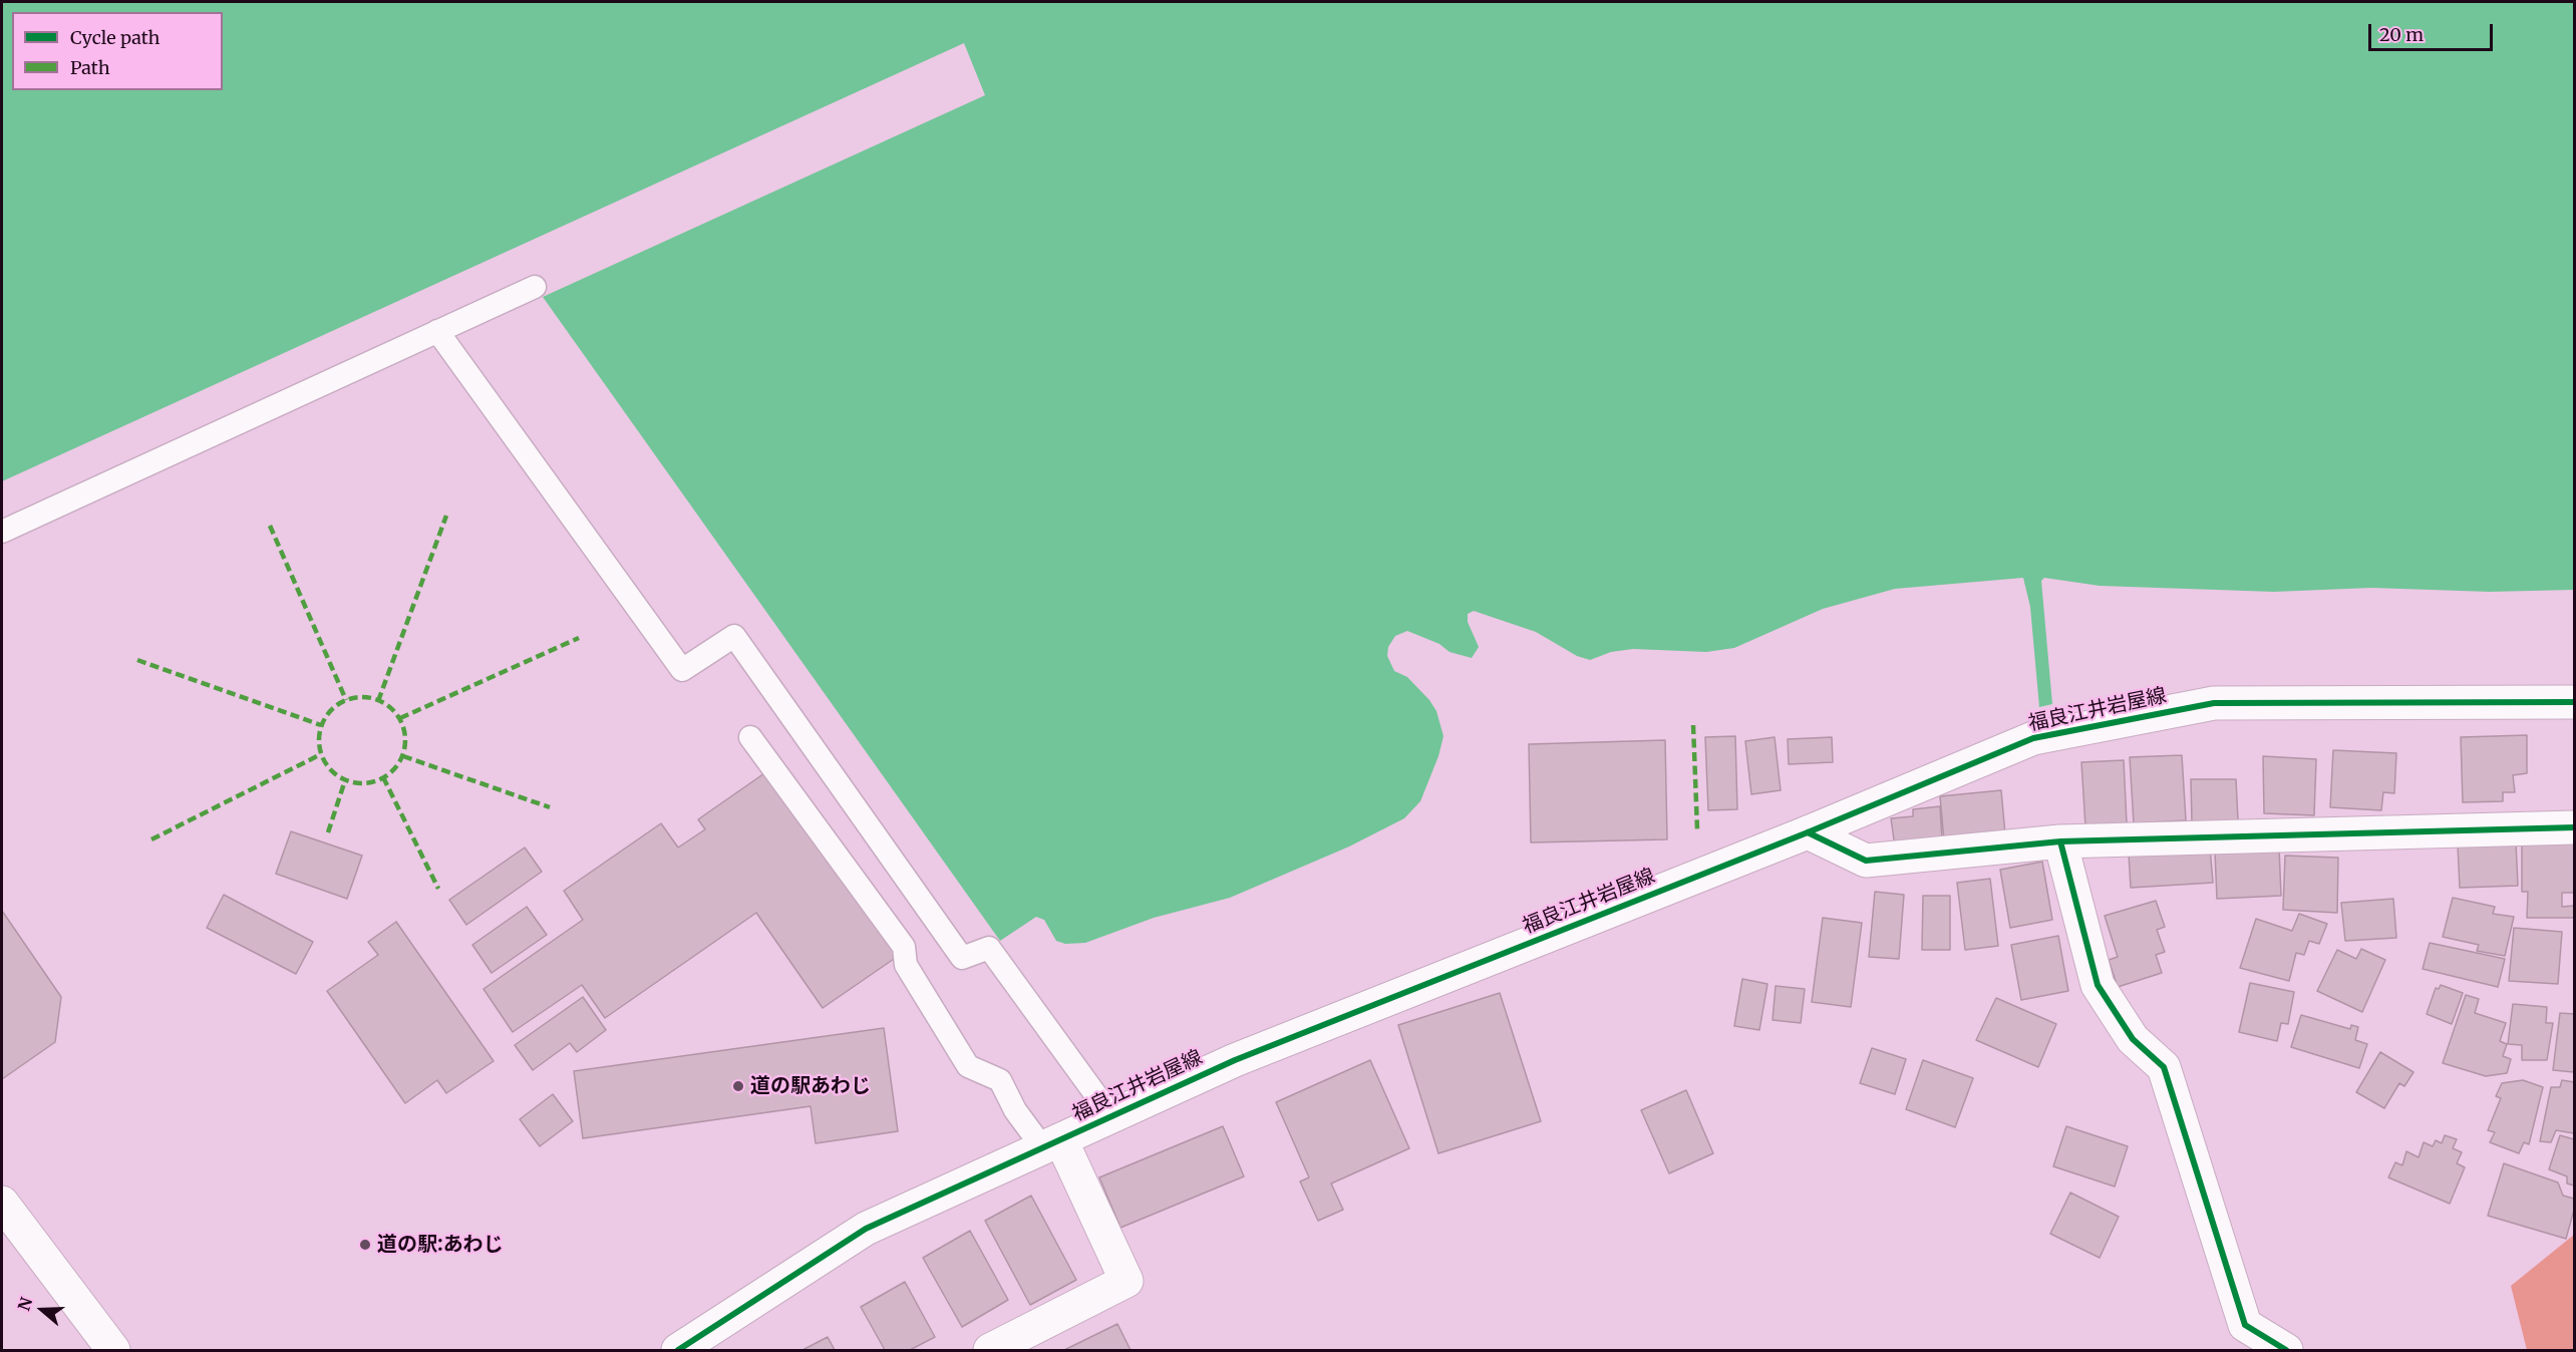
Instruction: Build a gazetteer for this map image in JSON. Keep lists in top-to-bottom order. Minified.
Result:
{"streets":{"main road":["福良江井岩屋線"]},"places":["道の駅あわじ","道の駅:あわじ"],"legend":["Cycle path","Path"],"scale_bar":"20 m","north":"left"}
